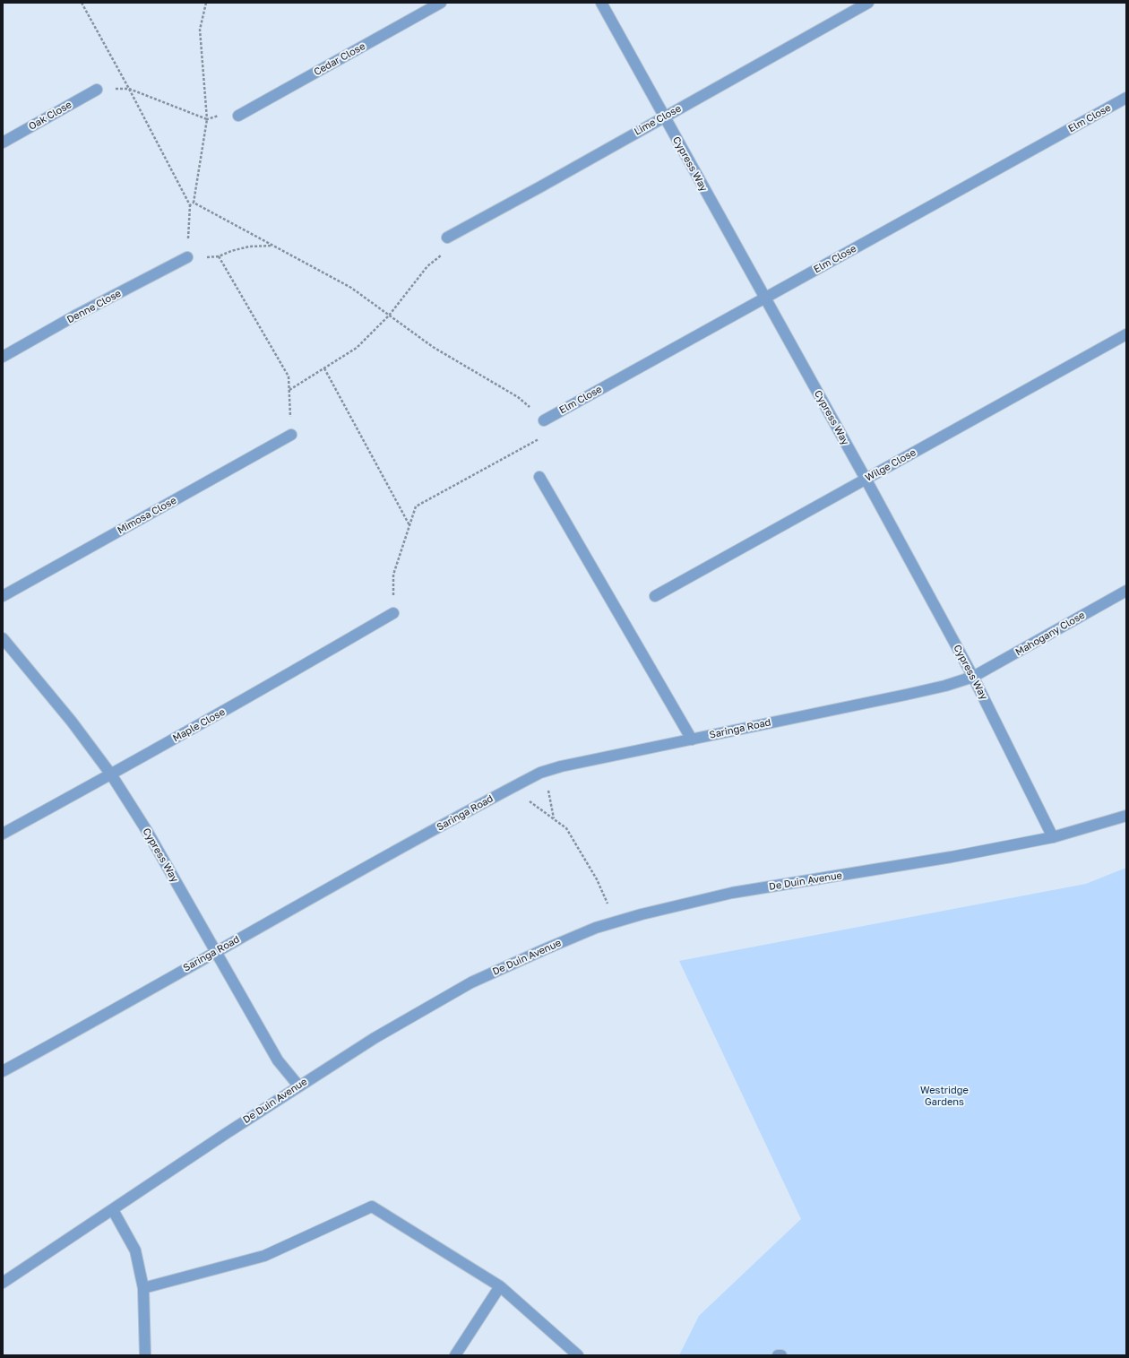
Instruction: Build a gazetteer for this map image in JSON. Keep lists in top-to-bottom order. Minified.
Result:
{"streets":{"street":["Cedar Close","Oak Close","Elm Close","Lime Close","Cypress Way","Denne Close","Wilge Close","Mimosa Close","Mahogany Close","Maple Close","Saringa Road","De Duin Avenue"]},"crossings":[["Elm Close","Cypress Way"],["Lime Close","Cypress Way"],["Cypress Way","Wilge Close"],["Cypress Way","Mahogany Close"],["Cypress Way","Maple Close"],["Cypress Way","Saringa Road"],["Cypress Way","De Duin Avenue"],["Mahogany Close","Saringa Road"]],"parks":["Westridge Gardens"]}
